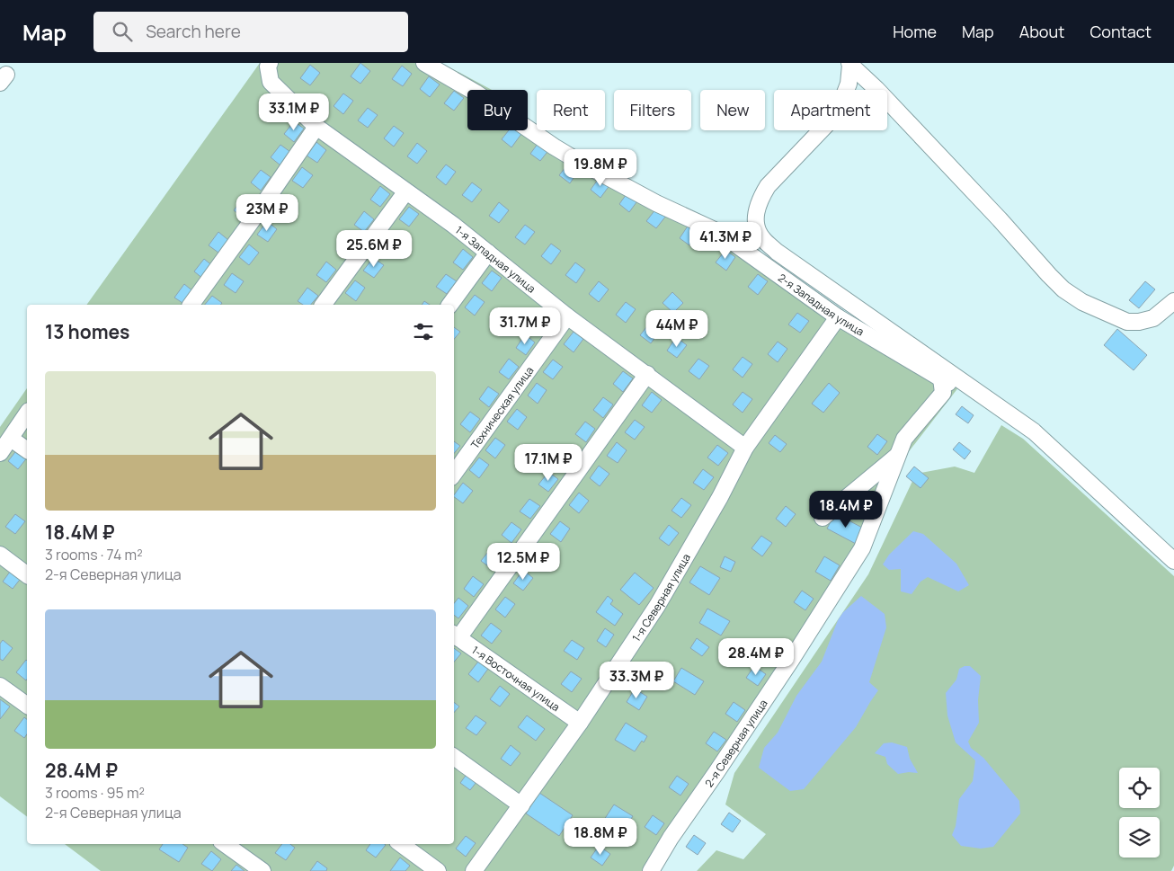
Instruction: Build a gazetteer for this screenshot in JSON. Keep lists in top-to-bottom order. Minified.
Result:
{"streets":{"street":["1-я Западная улица","2-я Западная улица","Техническая улица","1-я Северная улица","1-я Восточная улица","2-я Северная улица"]},"crossings":[["1-я Западная улица","Техническая улица"],["1-я Западная улица","1-я Северная улица"],["2-я Западная улица","1-я Северная улица"],["2-я Западная улица","2-я Северная улица"],["1-я Северная улица","1-я Восточная улица"]],"page":{"header":"Map","search":"Search here","nav":["Home","Map","About","Contact"],"chip":["Buy","Rent","Filters","New","Apartment"],"price":["33.1M ₽","19.8M ₽","23M ₽","41.3M ₽","25.6M ₽","31.7M ₽","44M ₽","17.1M ₽","18.4M ₽","12.5M ₽","28.4M ₽","33.3M ₽","18.8M ₽"],"heading":"13 homes","list":[{"name":"18.4M ₽","note":"3 rooms · 74 m² · 2-я Северная улица"},{"name":"28.4M ₽","note":"3 rooms · 95 m² · 2-я Северная улица"}]}}
